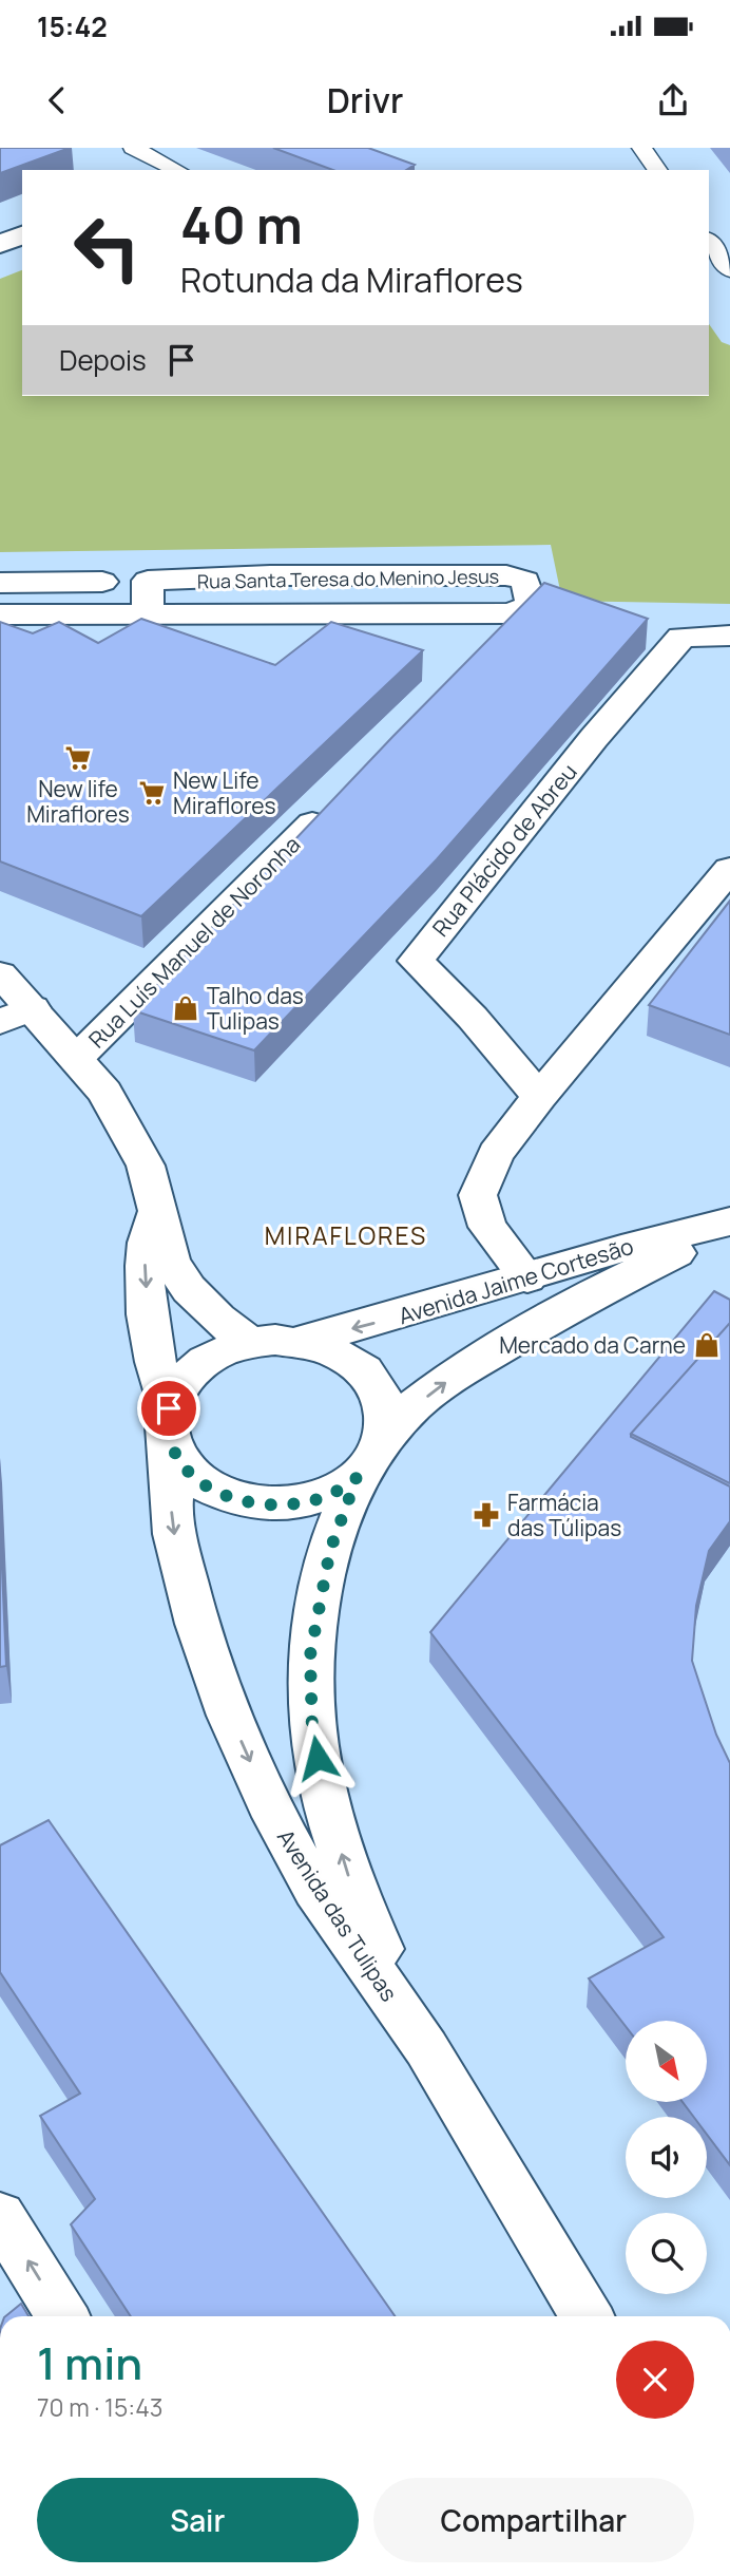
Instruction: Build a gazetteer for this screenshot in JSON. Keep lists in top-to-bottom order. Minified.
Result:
{"streets":{"street":["Rua Santa Teresa do Menino Jesus","Rua Plácido de Abreu","Rua Luís Manuel de Noronha","Avenida Jaime Cortesão","Avenida das Tulipas"]},"crossings":[["Avenida Jaime Cortesão","Avenida das Tulipas"]],"districts":["MIRAFLORES"],"places":{"supermarket":["New life Miraflores","New Life Miraflores"],"shop":["Talho das Tulipas","Mercado da Carne"],"pharmacy":["Farmácia das Túlipas"]},"north":"bottom right","page":{"status":"15:42","header":"Drivr","turn":["40 m","Rotunda da Miraflores"],"then":"Depois","heading":["1 min","70 m · 15:43"],"buttons":["Sair","Compartilhar"]}}
